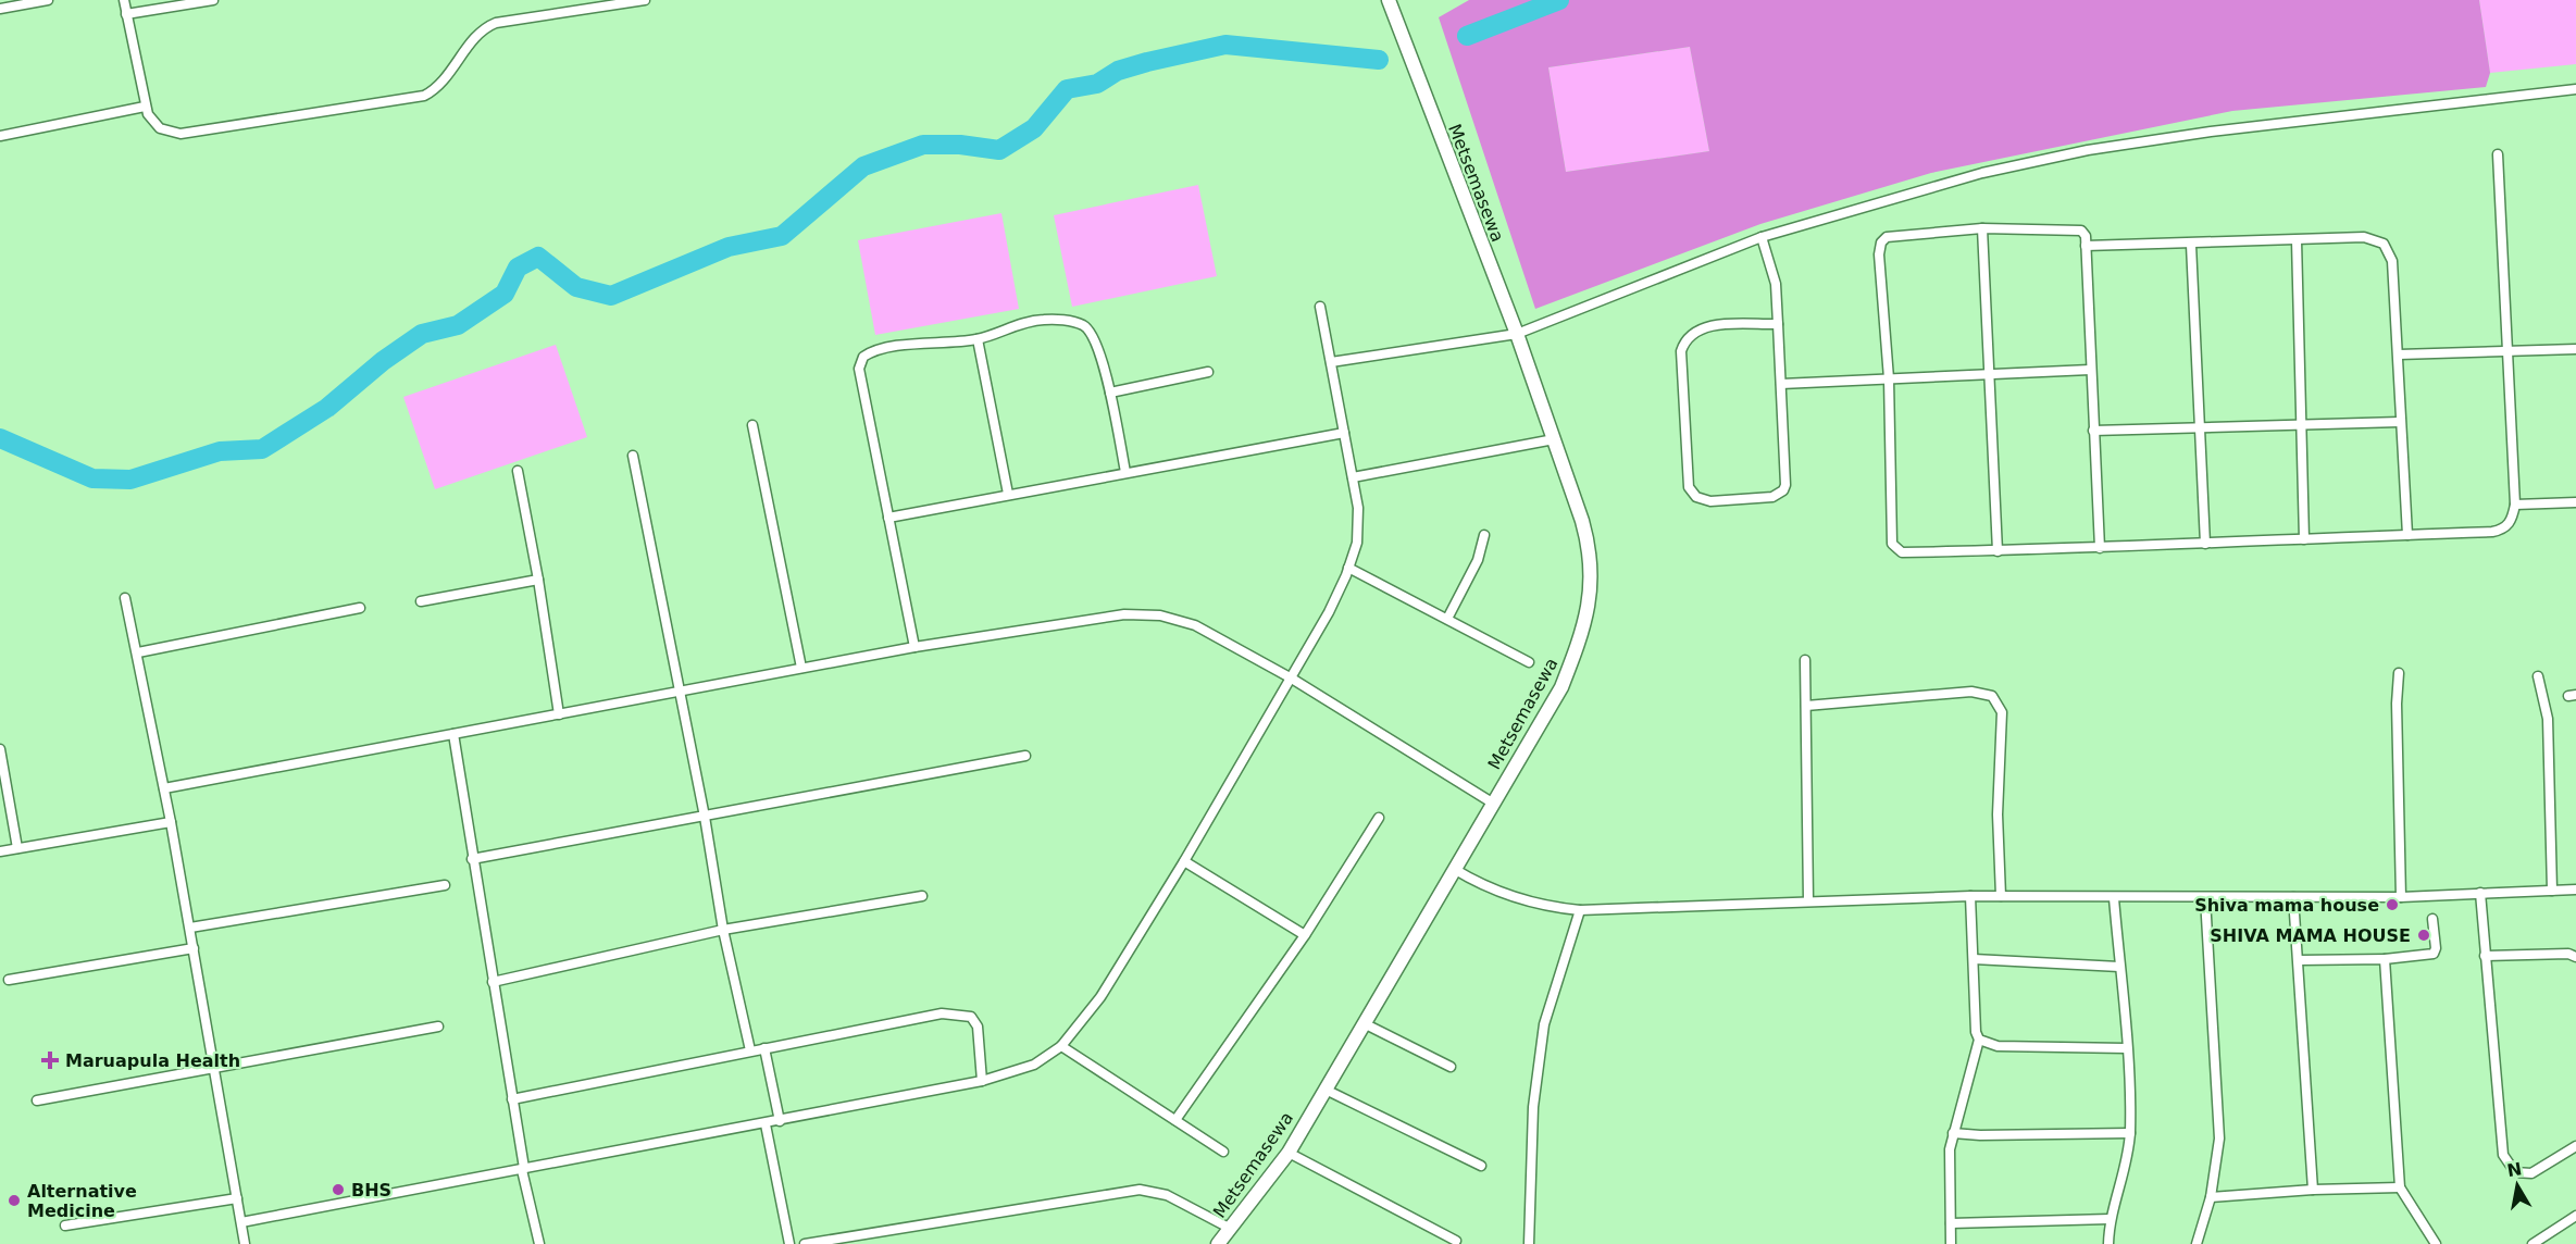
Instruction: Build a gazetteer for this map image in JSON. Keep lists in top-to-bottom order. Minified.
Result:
{"streets":{"street":["Metsemasewa"]},"places":{"other":["Shiva mama house","SHIVA MAMA HOUSE","BHS","Alternative Medicine"],"health":["Maruapula Health"]},"north":"top"}
